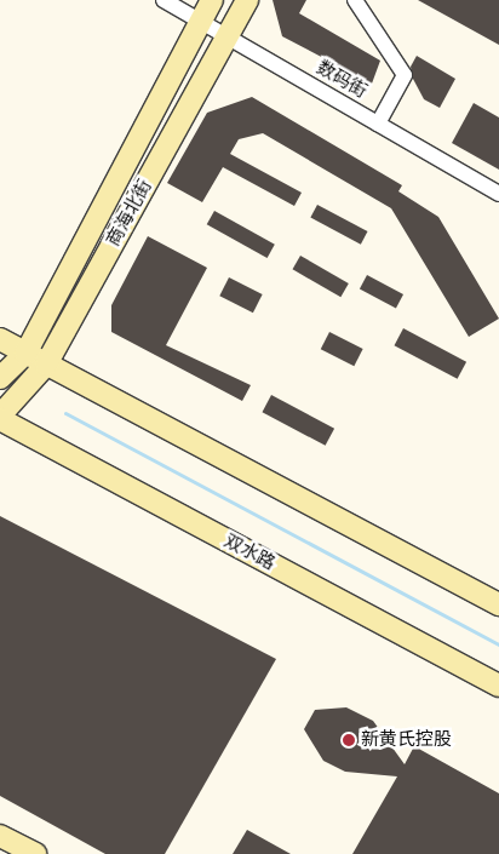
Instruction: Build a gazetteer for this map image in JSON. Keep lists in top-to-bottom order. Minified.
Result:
{"streets":{"main road":["商海北街","双水路"],"street":["数码街"]},"crossings":[["数码街","商海北街"],["商海北街","双水路"]],"places":["新黄氏控股"]}
